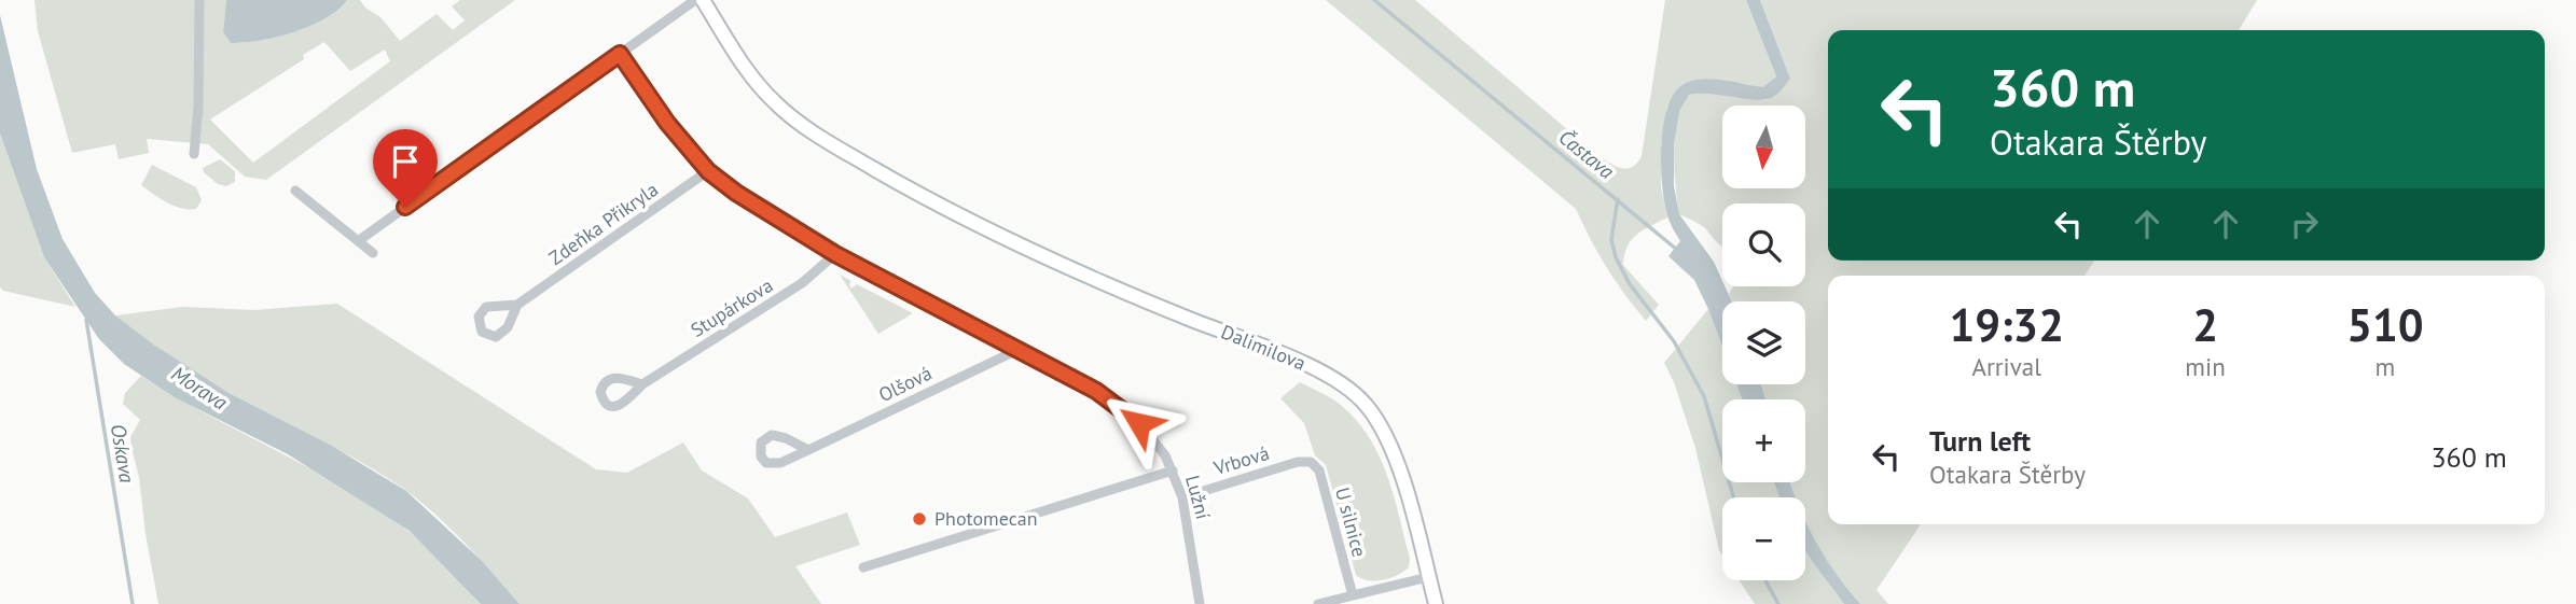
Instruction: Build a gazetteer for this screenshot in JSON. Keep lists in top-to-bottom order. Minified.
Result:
{"streets":{"main road":["Dalimilova"],"street":["Zdeňka Přikryla","Stupárkova","Olšová","Vrbová","Lužní","U silnice"]},"crossings":[["Zdeňka Přikryla","Lužní"],["Stupárkova","Lužní"],["Olšová","Lužní"],["Vrbová","Lužní"],["Vrbová","U silnice"]],"water":["Častava","Morava","Oskava"],"places":["Photomecan"],"north":"bottom","page":{"turn":["360 m","Otakara Štěrby"],"map_buttons":["+","−"],"eta":["19:32","Arrival","2","min","510","m"],"list":[{"name":"Turn left","note":"Otakara Štěrby","value":"360 m"}]}}
